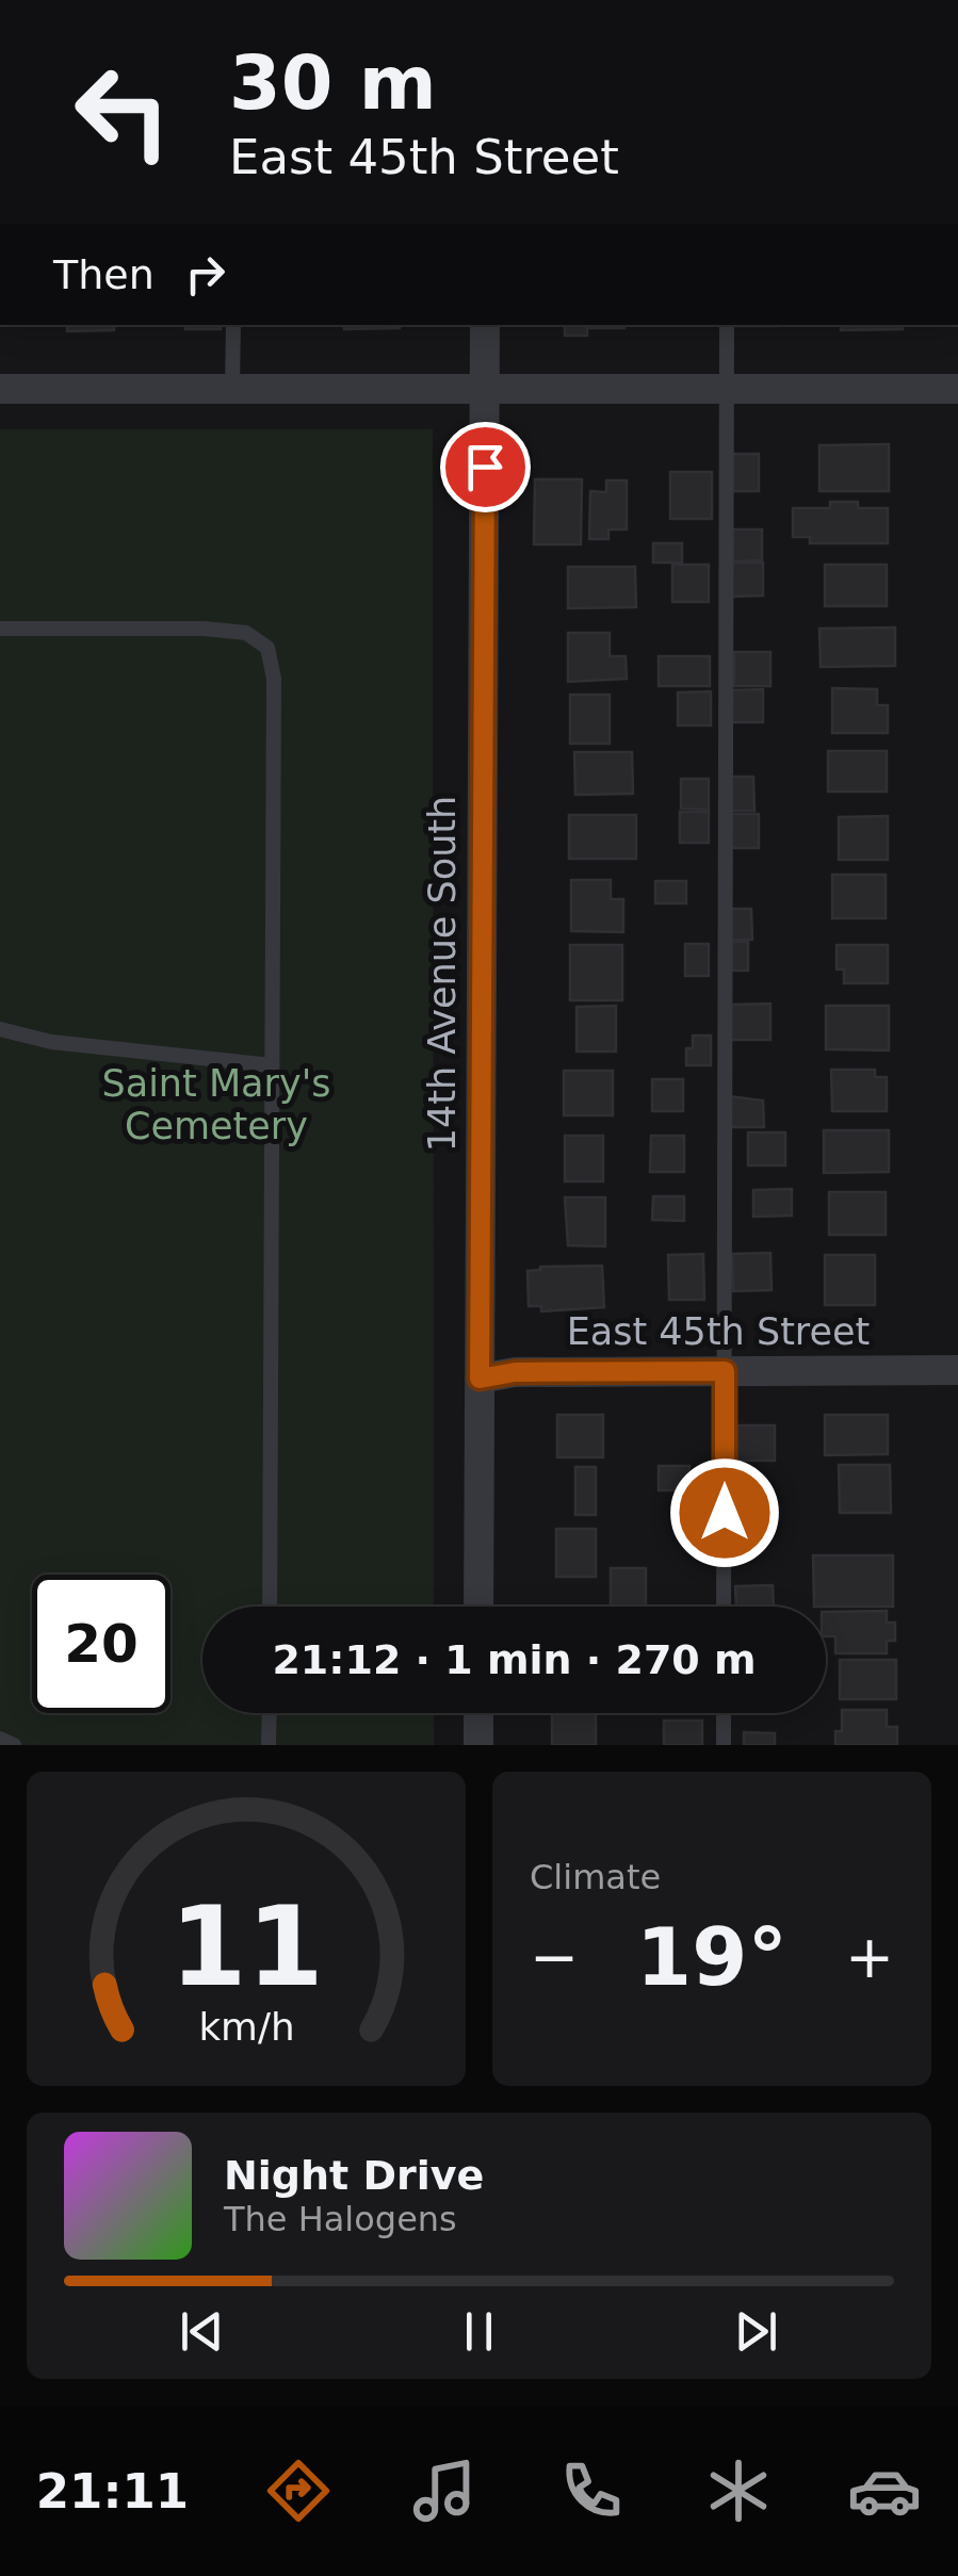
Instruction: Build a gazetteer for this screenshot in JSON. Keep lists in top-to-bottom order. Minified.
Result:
{"streets":{"street":["14th Avenue South","East 45th Street"]},"crossings":[["14th Avenue South","East 45th Street"]],"parks":["Saint Mary's Cemetery"],"page":{"turn":["30 m","East 45th Street"],"then":"Then","limit":"20","trip":"21:12 · 1 min · 270 m","tile":"Climate","heat":["−","19°","+"],"song":["Night Drive","The Halogens"],"tabs":"21:11","gauge":["11","km/h"]}}
